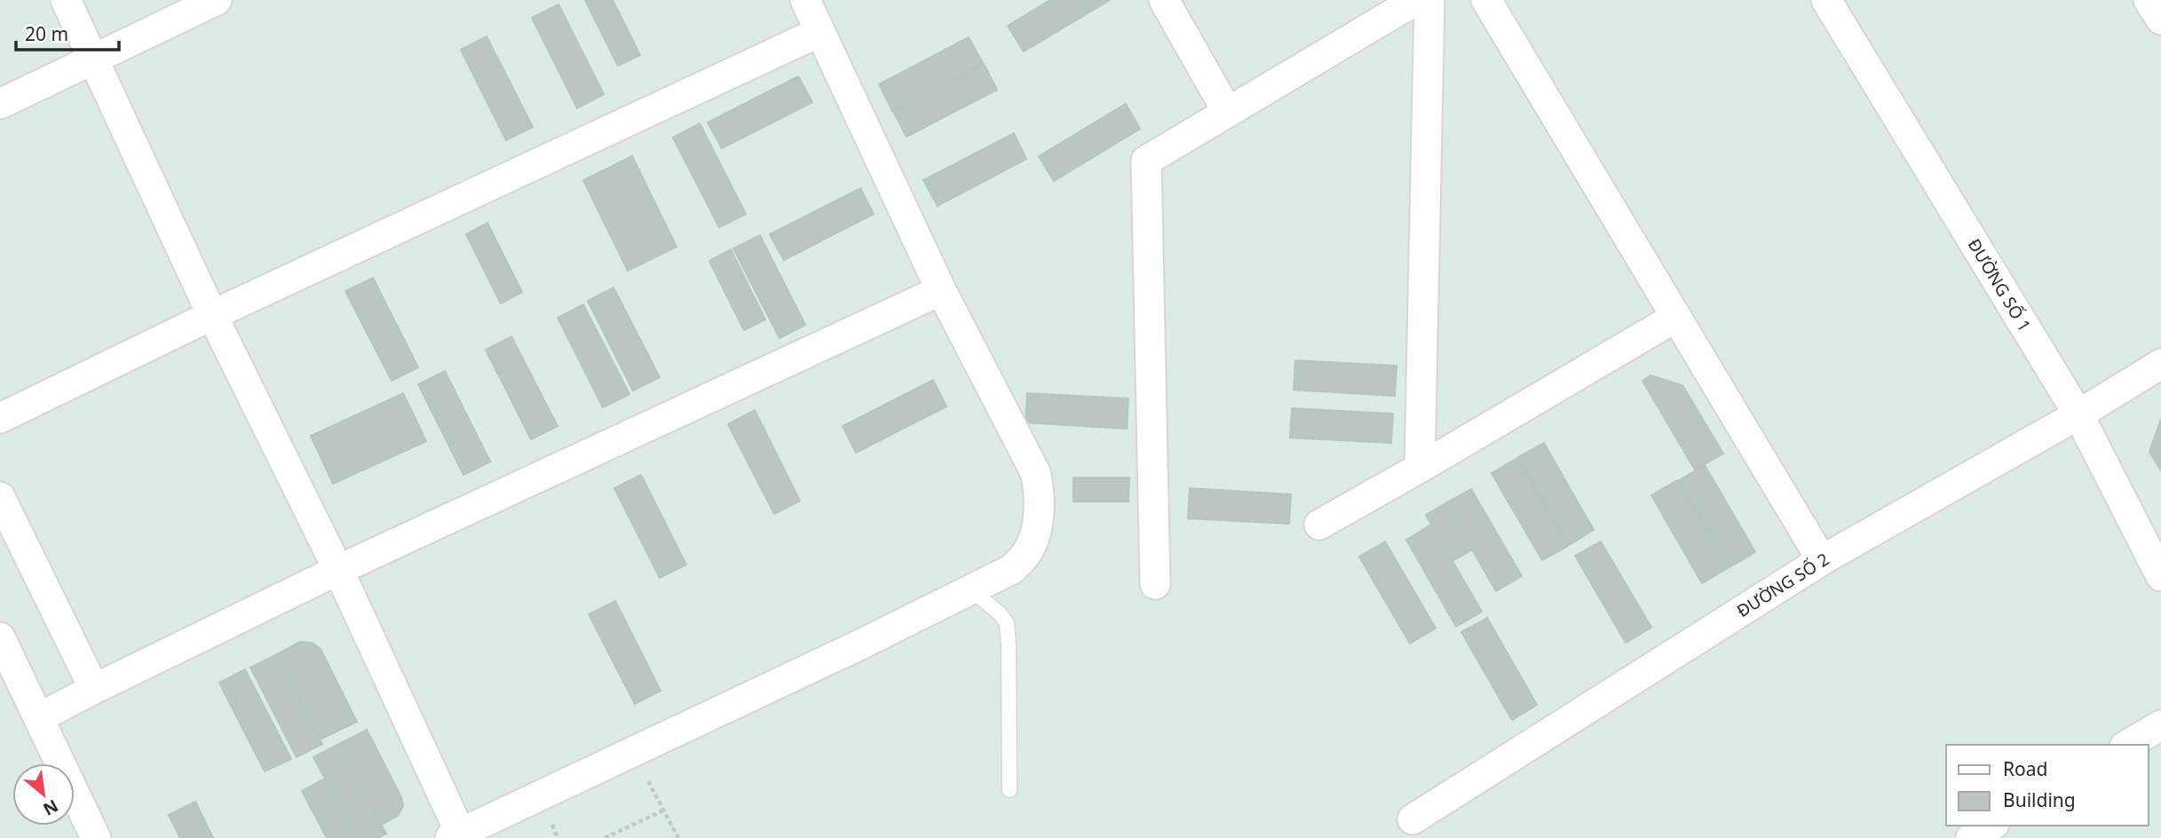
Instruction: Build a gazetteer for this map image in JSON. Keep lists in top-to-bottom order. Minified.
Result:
{"streets":{"street":["ĐƯỜNG SỐ 1","ĐƯỜNG SỐ 2"]},"crossings":[["ĐƯỜNG SỐ 1","ĐƯỜNG SỐ 2"]],"legend":["Road","Building"],"scale_bar":"20 m","north":"bottom right"}
